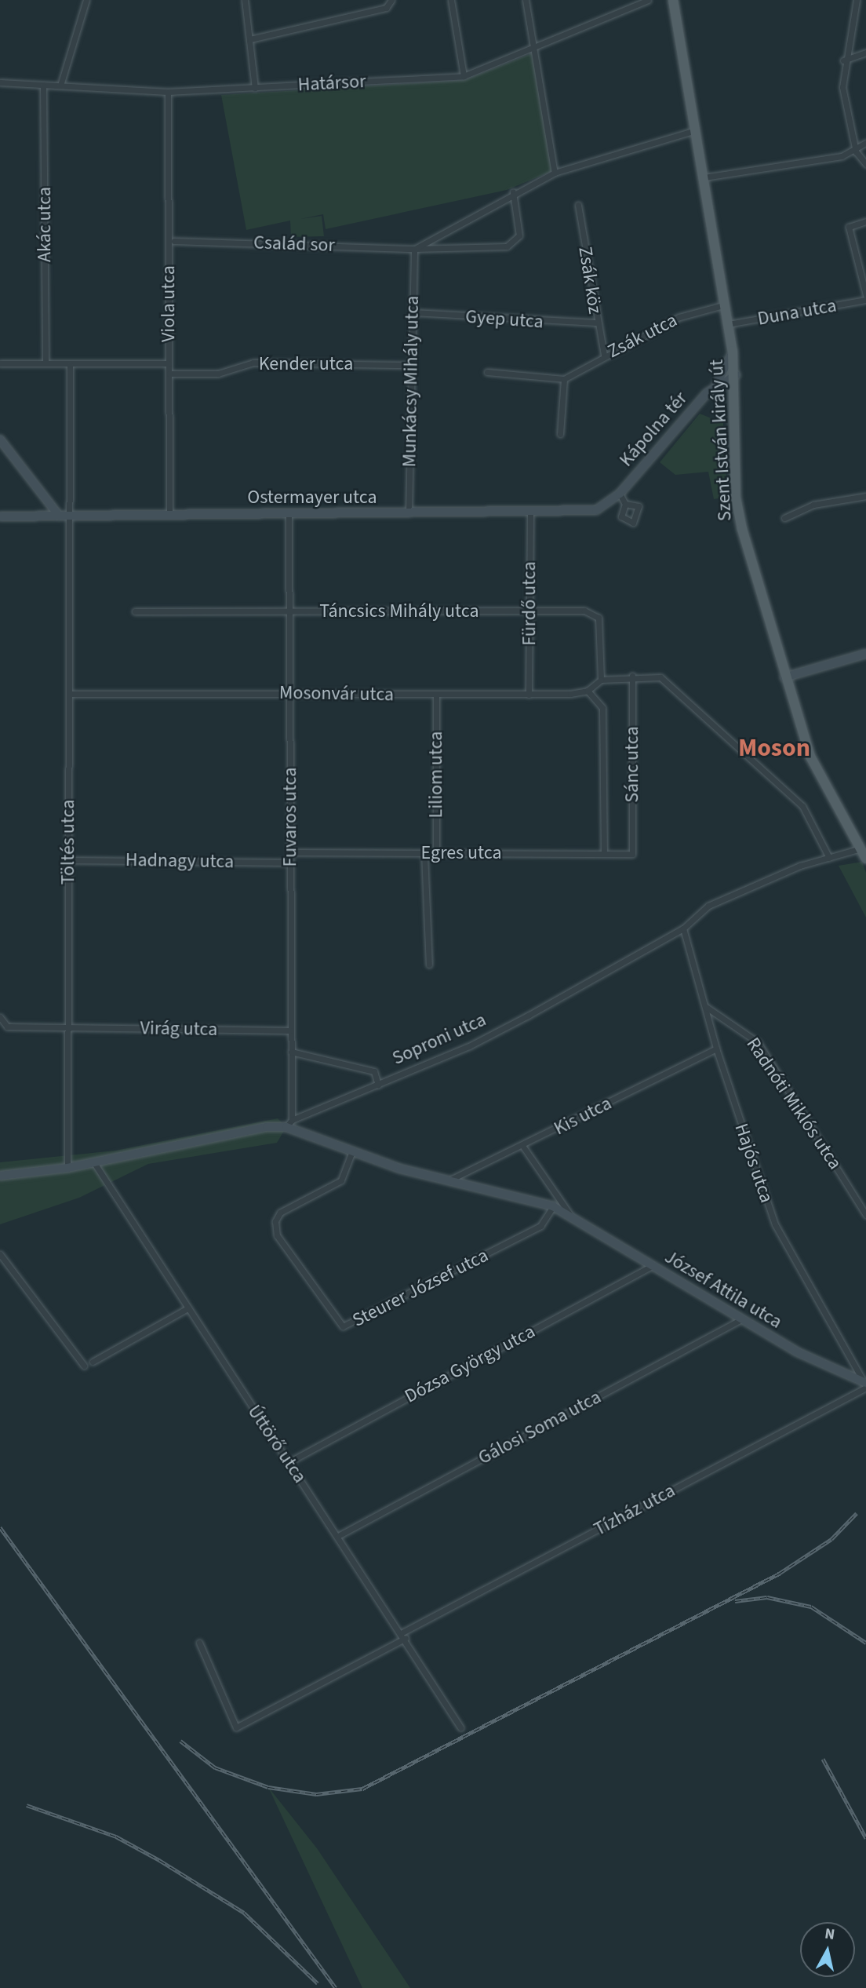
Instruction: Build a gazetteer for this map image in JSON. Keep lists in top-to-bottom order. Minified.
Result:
{"streets":{"main road":["Szent István király út"],"street":["Határsor","Akác utca","Család sor","Zsák köz","Viola utca","Duna utca","Gyep utca","Zsák utca","Kender utca","Munkácsy Mihály utca","Kápolna tér","Ostermayer utca","Fürdő utca","Táncsics Mihály utca","Mosonvár utca","Sánc utca","Liliom utca","Fuvaros utca","Töltés utca","Egres utca","Hadnagy utca","Virág utca","Soproni utca","Radnóti Miklós utca","Kis utca","Hajós utca","Steurer József utca","József Attila utca","Dózsa György utca","Gálosi Soma utca","Úttörő utca","Tízház utca"]},"crossings":[["Határsor","Akác utca"],["Határsor","Viola utca"],["Család sor","Munkácsy Mihály utca"],["Zsák köz","Gyep utca"],["Zsák köz","Zsák utca"],["Viola utca","Kender utca"],["Viola utca","Ostermayer utca"],["Duna utca","Szent István király út"],["Gyep utca","Munkácsy Mihály utca"],["Zsák utca","Szent István király út"],["Kender utca","Munkácsy Mihály utca"],["Munkácsy Mihály utca","Ostermayer utca"],["Kápolna tér","Szent István király út"],["Kápolna tér","Ostermayer utca"],["Szent István király út","Soproni utca"],["Ostermayer utca","Fürdő utca"],["Ostermayer utca","Fuvaros utca"],["Ostermayer utca","Töltés utca"],["Fürdő utca","Táncsics Mihály utca"],["Fürdő utca","Mosonvár utca"],["Táncsics Mihály utca","Fuvaros utca"],["Mosonvár utca","Liliom utca"],["Mosonvár utca","Fuvaros utca"],["Mosonvár utca","Töltés utca"],["Sánc utca","Egres utca"],["Liliom utca","Egres utca"],["Fuvaros utca","Egres utca"],["Fuvaros utca","Hadnagy utca"],["Fuvaros utca","Virág utca"],["Fuvaros utca","Soproni utca"],["Fuvaros utca","József Attila utca"],["Töltés utca","Hadnagy utca"],["Töltés utca","Virág utca"],["Töltés utca","Soproni utca"],["Soproni utca","Hajós utca"],["Soproni utca","József Attila utca"],["Soproni utca","Úttörő utca"],["Radnóti Miklós utca","Hajós utca"],["Kis utca","Hajós utca"],["Kis utca","József Attila utca"],["Hajós utca","József Attila utca"],["Hajós utca","Tízház utca"],["Steurer József utca","József Attila utca"],["József Attila utca","Dózsa György utca"],["József Attila utca","Gálosi Soma utca"],["József Attila utca","Tízház utca"],["Dózsa György utca","Úttörő utca"],["Gálosi Soma utca","Úttörő utca"],["Úttörő utca","Tízház utca"]],"districts":["Moson"],"north":"top"}
